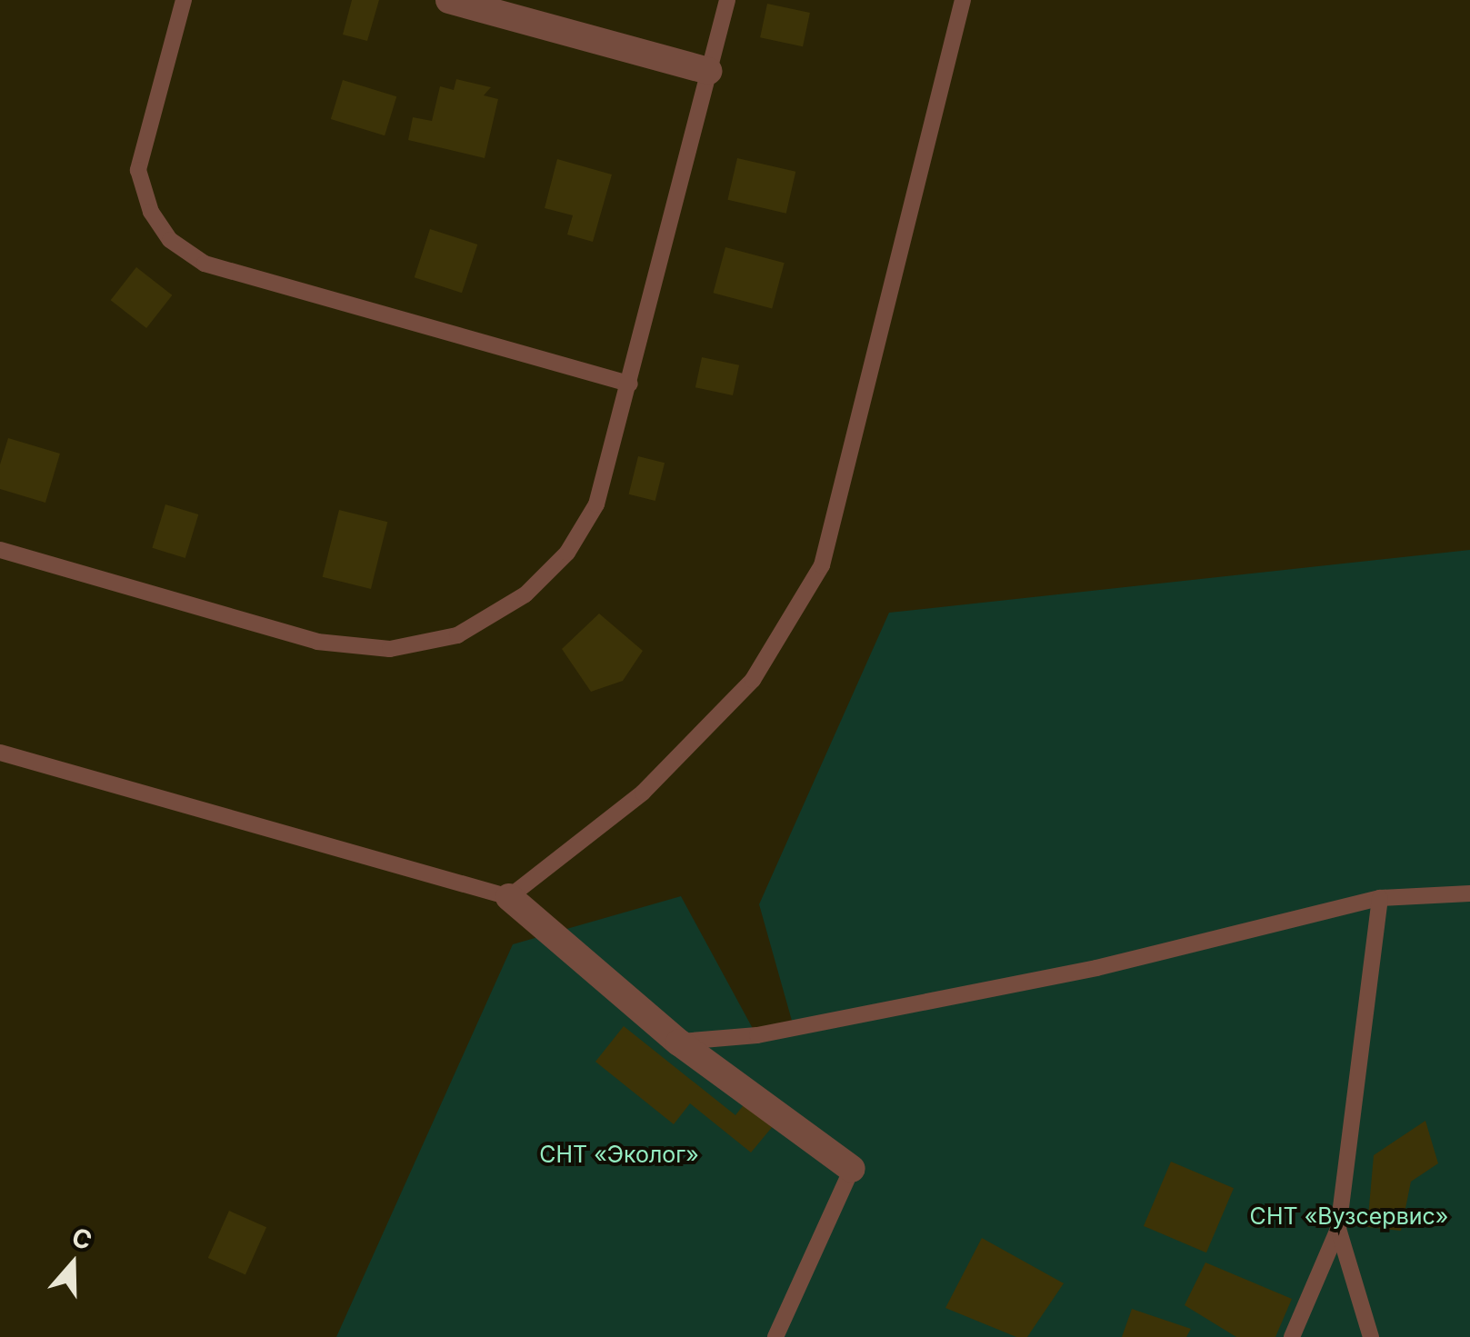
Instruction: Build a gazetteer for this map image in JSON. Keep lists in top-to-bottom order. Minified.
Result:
{"parks":["СНТ «Эколог»","СНТ «Вузсервис»"],"north":"top"}
